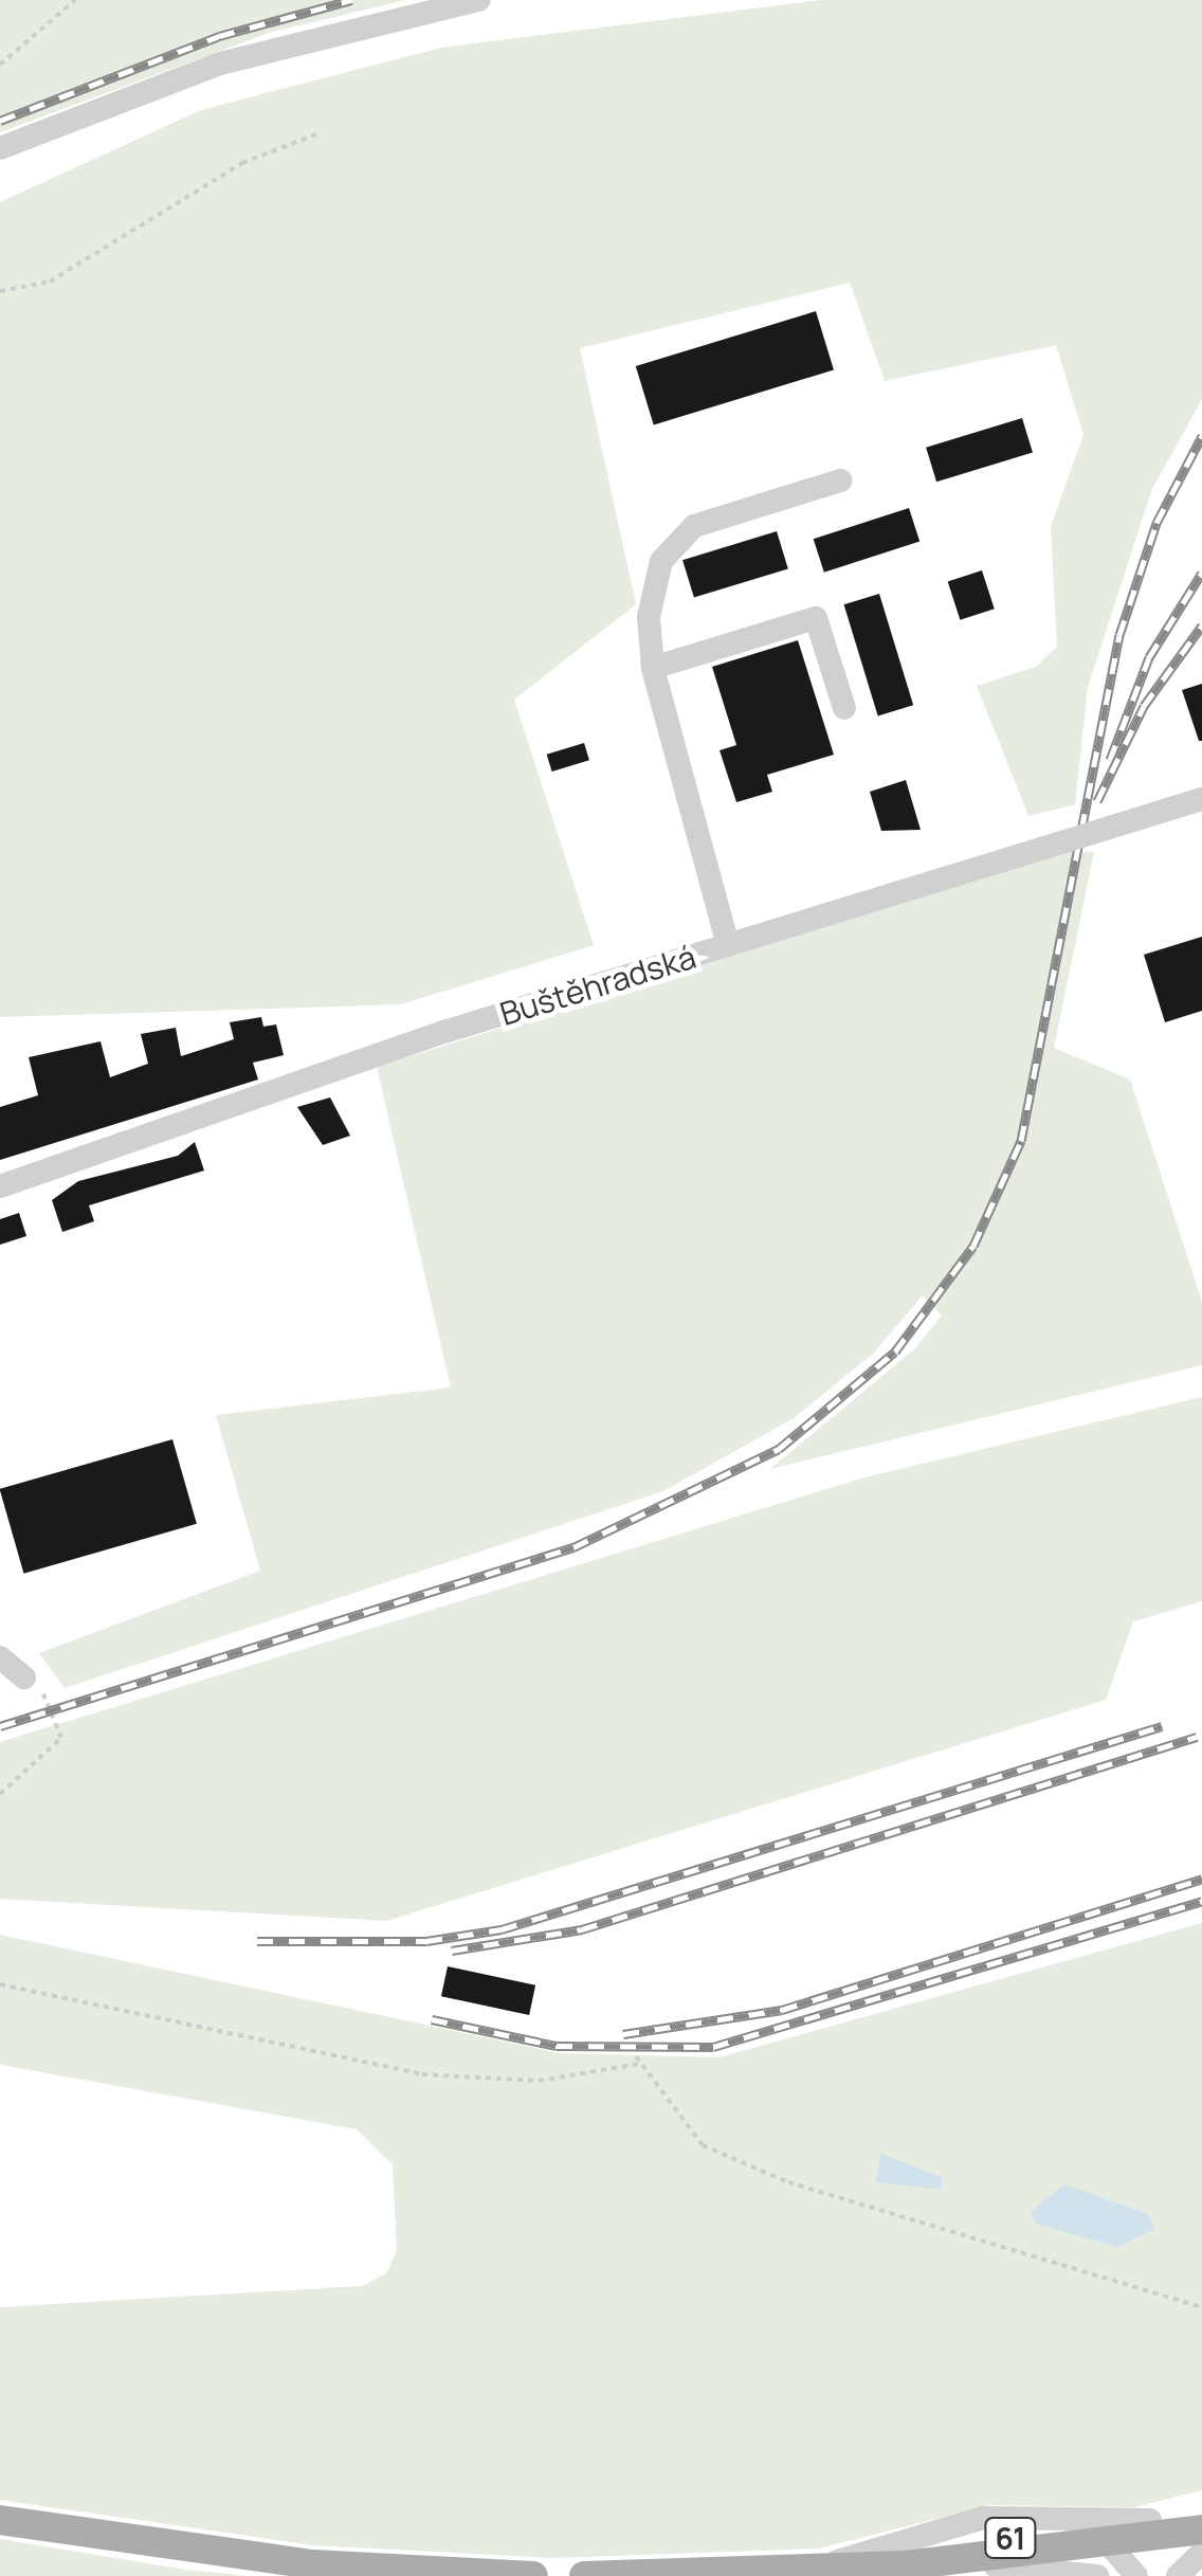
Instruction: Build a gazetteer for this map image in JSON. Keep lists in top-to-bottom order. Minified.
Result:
{"streets":{"main road":["61"],"street":["Buštěhradská"]}}
